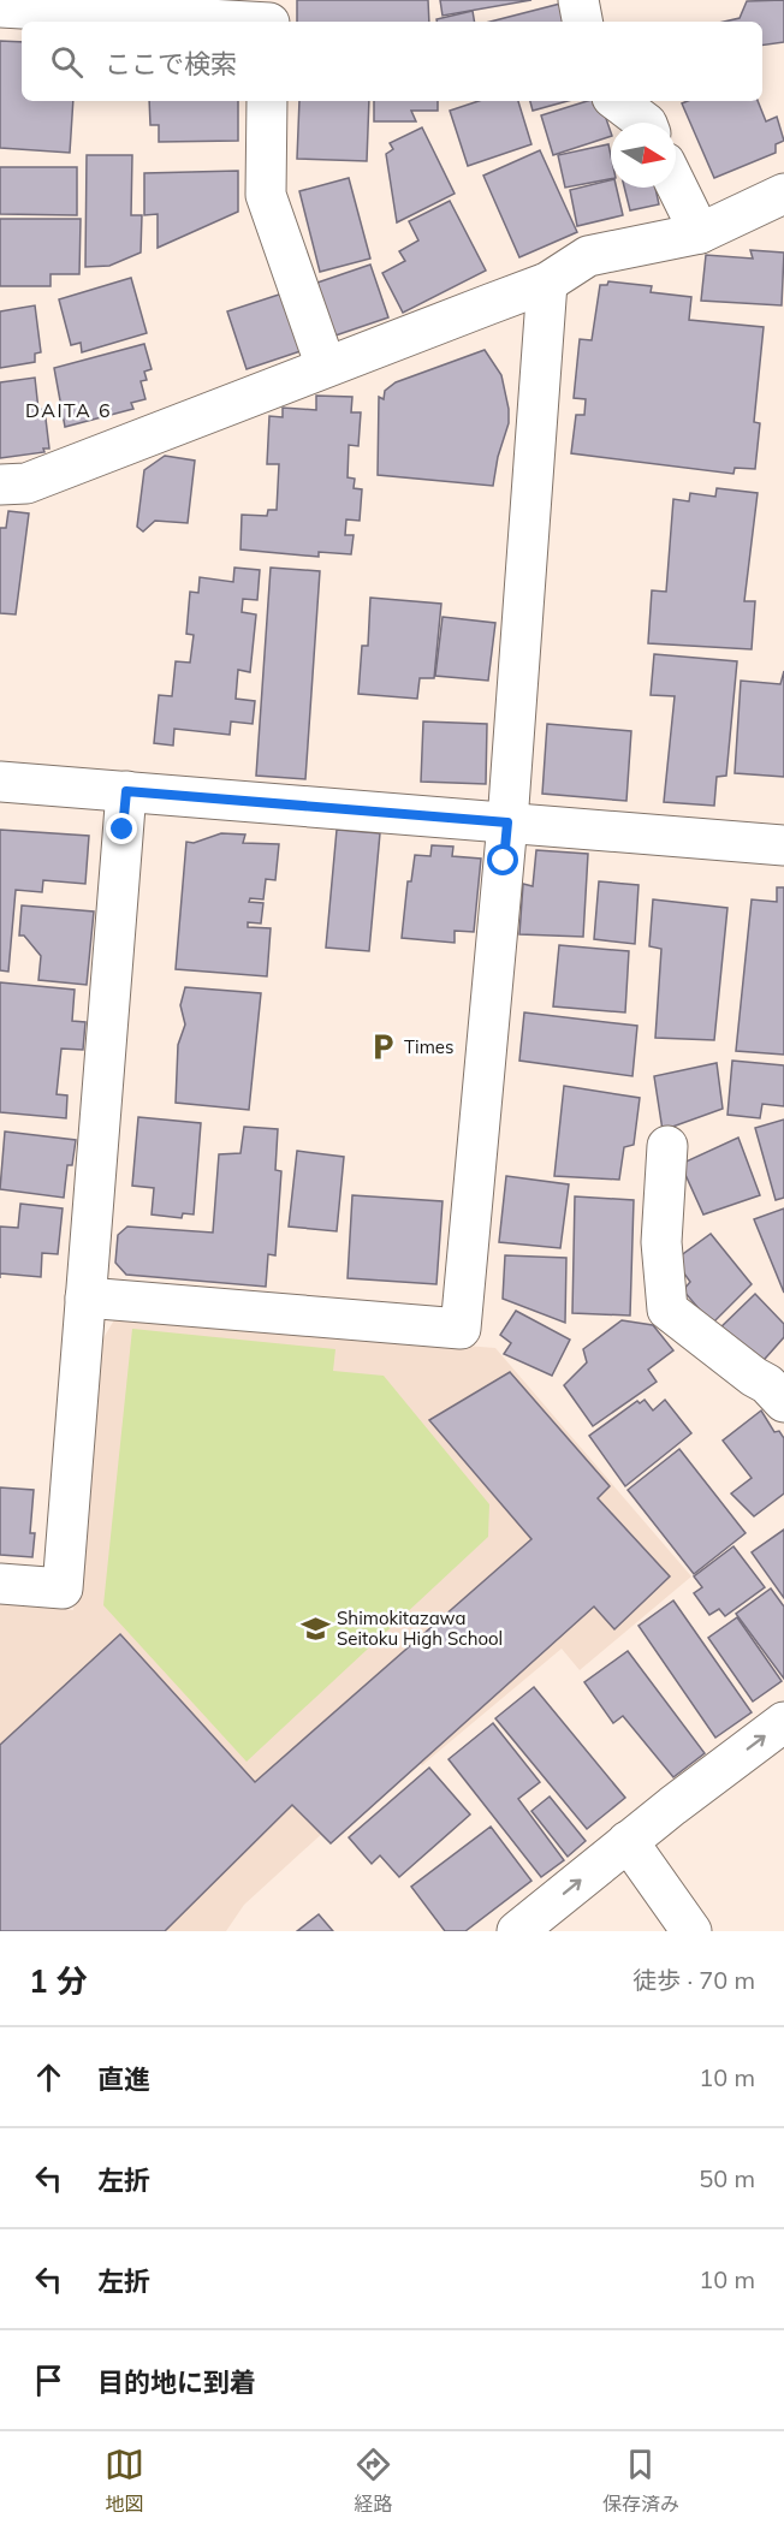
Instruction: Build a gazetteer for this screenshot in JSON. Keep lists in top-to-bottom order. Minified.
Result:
{"districts":["DAITA 6"],"places":{"parking":["Times"],"school or university":["Shimokitazawa Seitoku High School"]},"north":"right","page":{"search":"ここで検索","heading":["1 分","徒歩 · 70 m"],"list":[["直進","10 m"],["左折","50 m"],["左折","10 m"],"目的地に到着"],"nav":["地図","経路","保存済み"]}}
